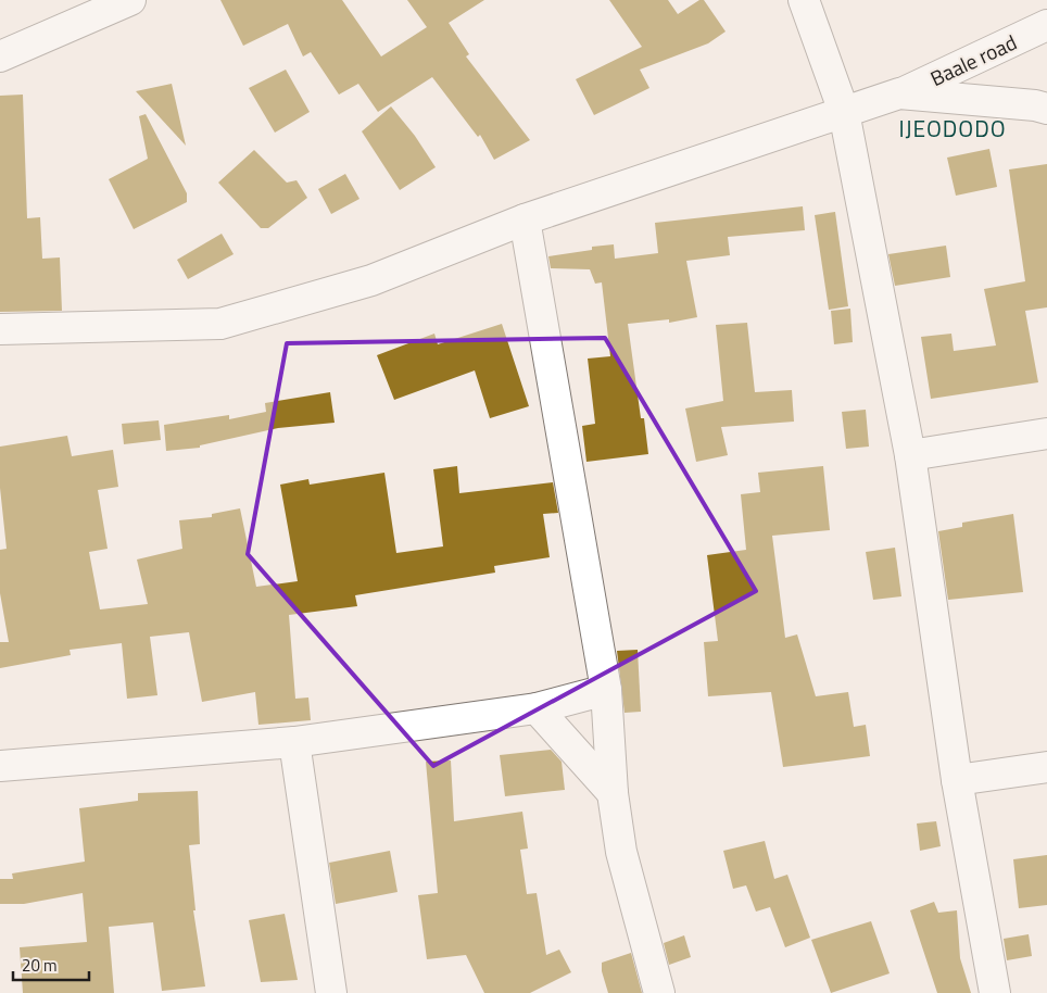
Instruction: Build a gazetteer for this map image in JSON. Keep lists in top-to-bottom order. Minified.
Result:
{"streets":{"street":["Baale road"]},"districts":["IJEODODO"],"scale_bar":"20 m"}
